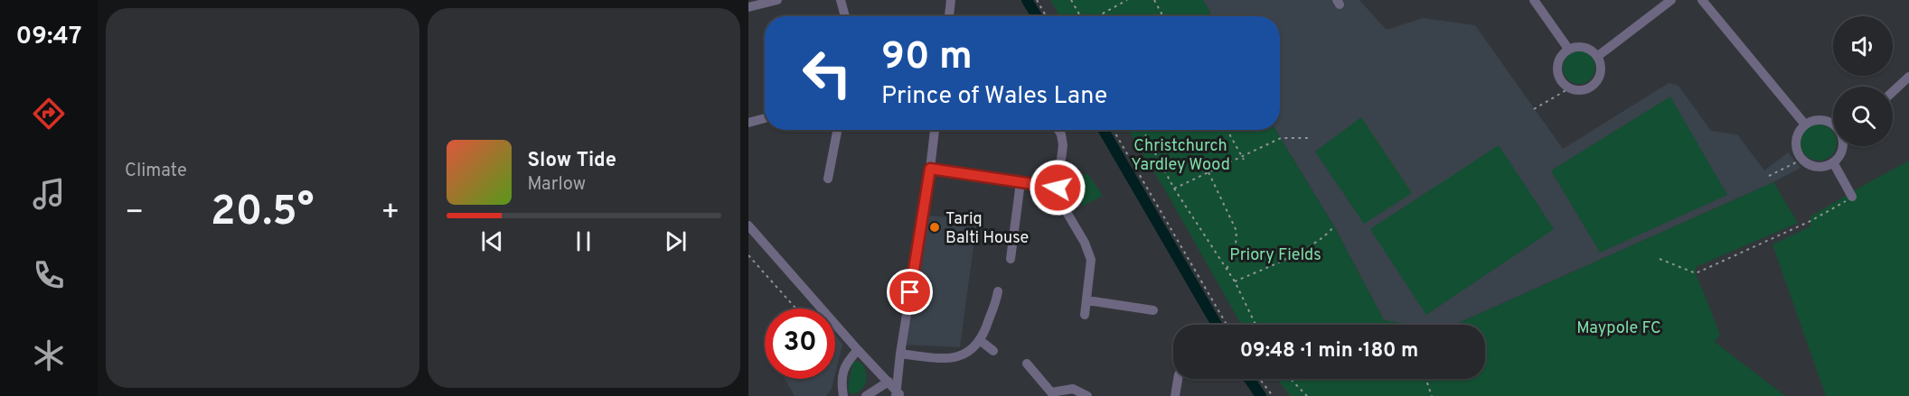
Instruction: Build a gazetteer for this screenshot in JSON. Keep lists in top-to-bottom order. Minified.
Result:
{"parks":["Christchurch Yardley Wood","Priory Fields","Maypole FC"],"places":["Tariq Balti House"],"page":{"tabs":"09:47","tile":"Climate","turn":["90 m","Prince of Wales Lane"],"song":["Slow Tide","Marlow"],"heat":["−","20.5°","+"],"limit":"30","trip":"09:48 · 1 min · 180 m"}}
